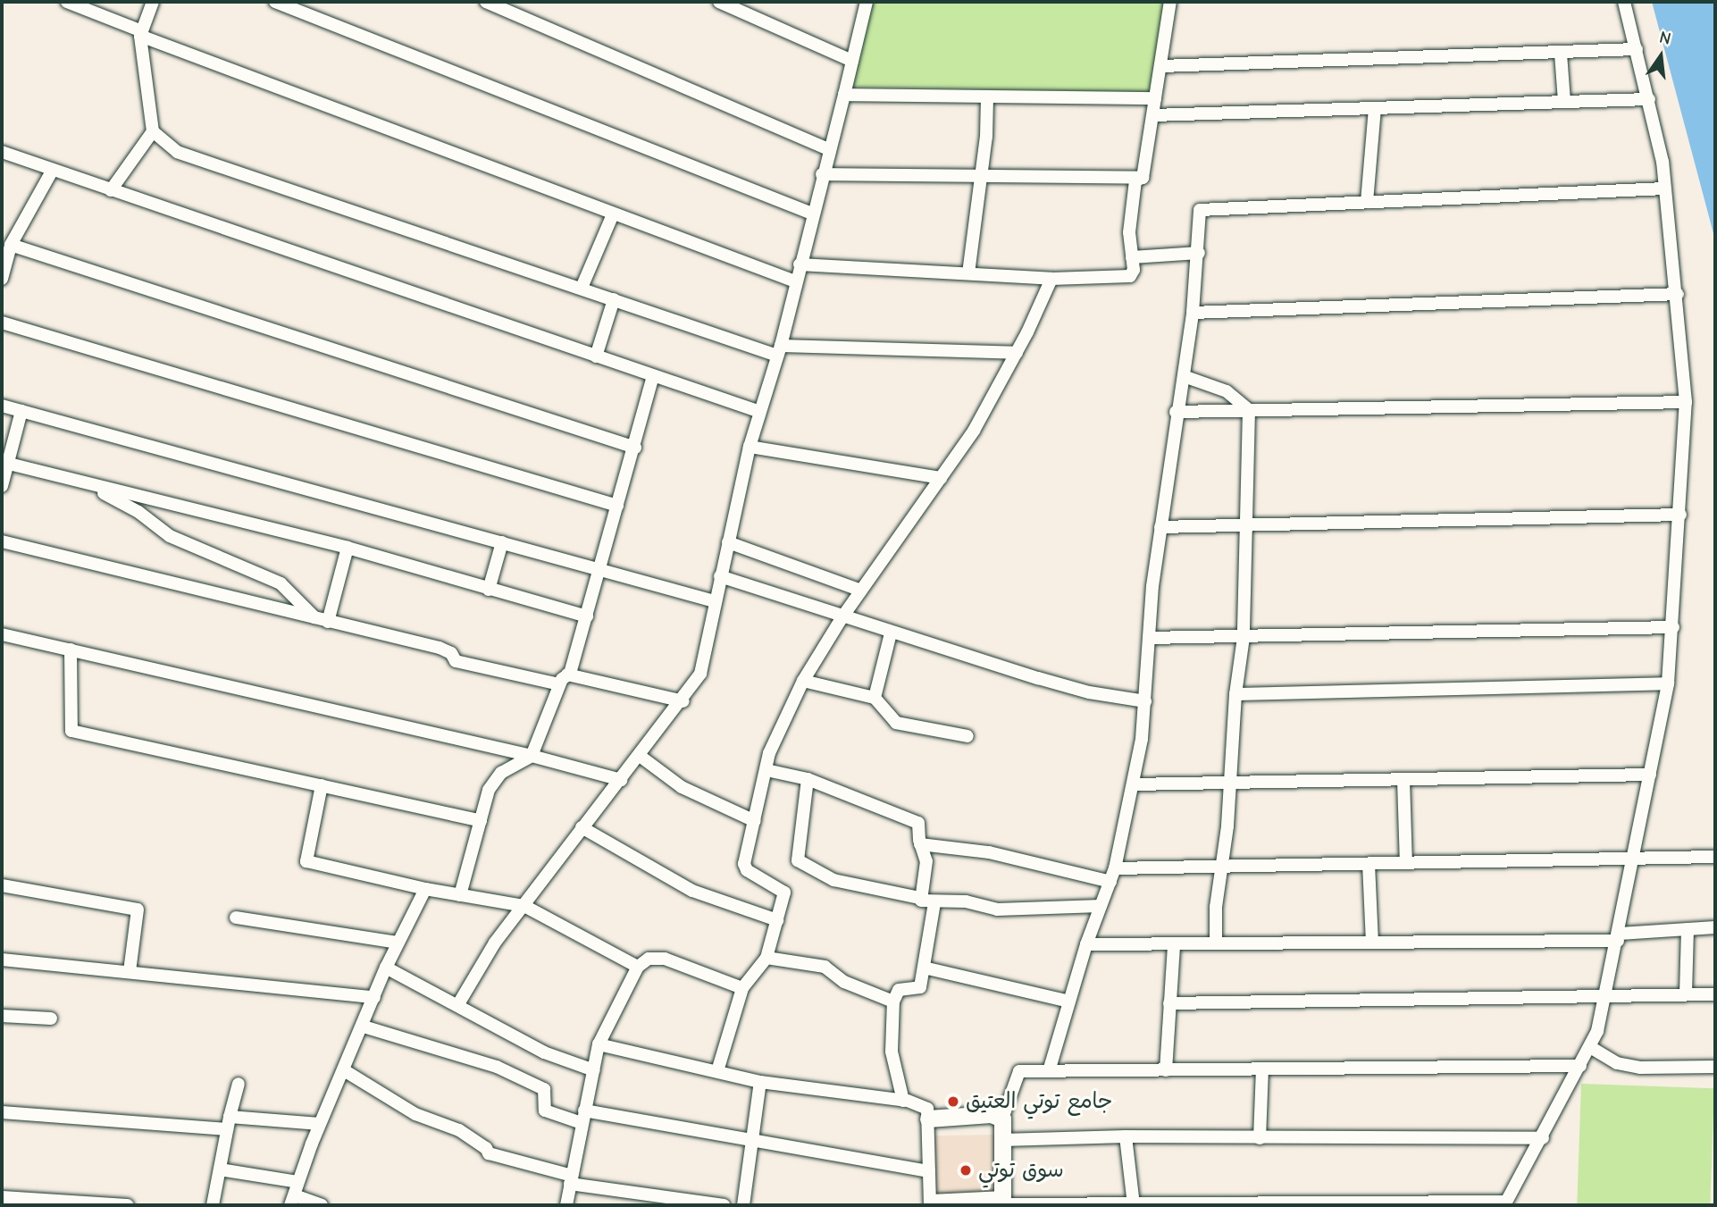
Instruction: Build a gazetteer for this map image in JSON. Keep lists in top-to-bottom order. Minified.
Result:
{"places":["جامع توتي العتيق","سوق توتي"],"north":"top"}
